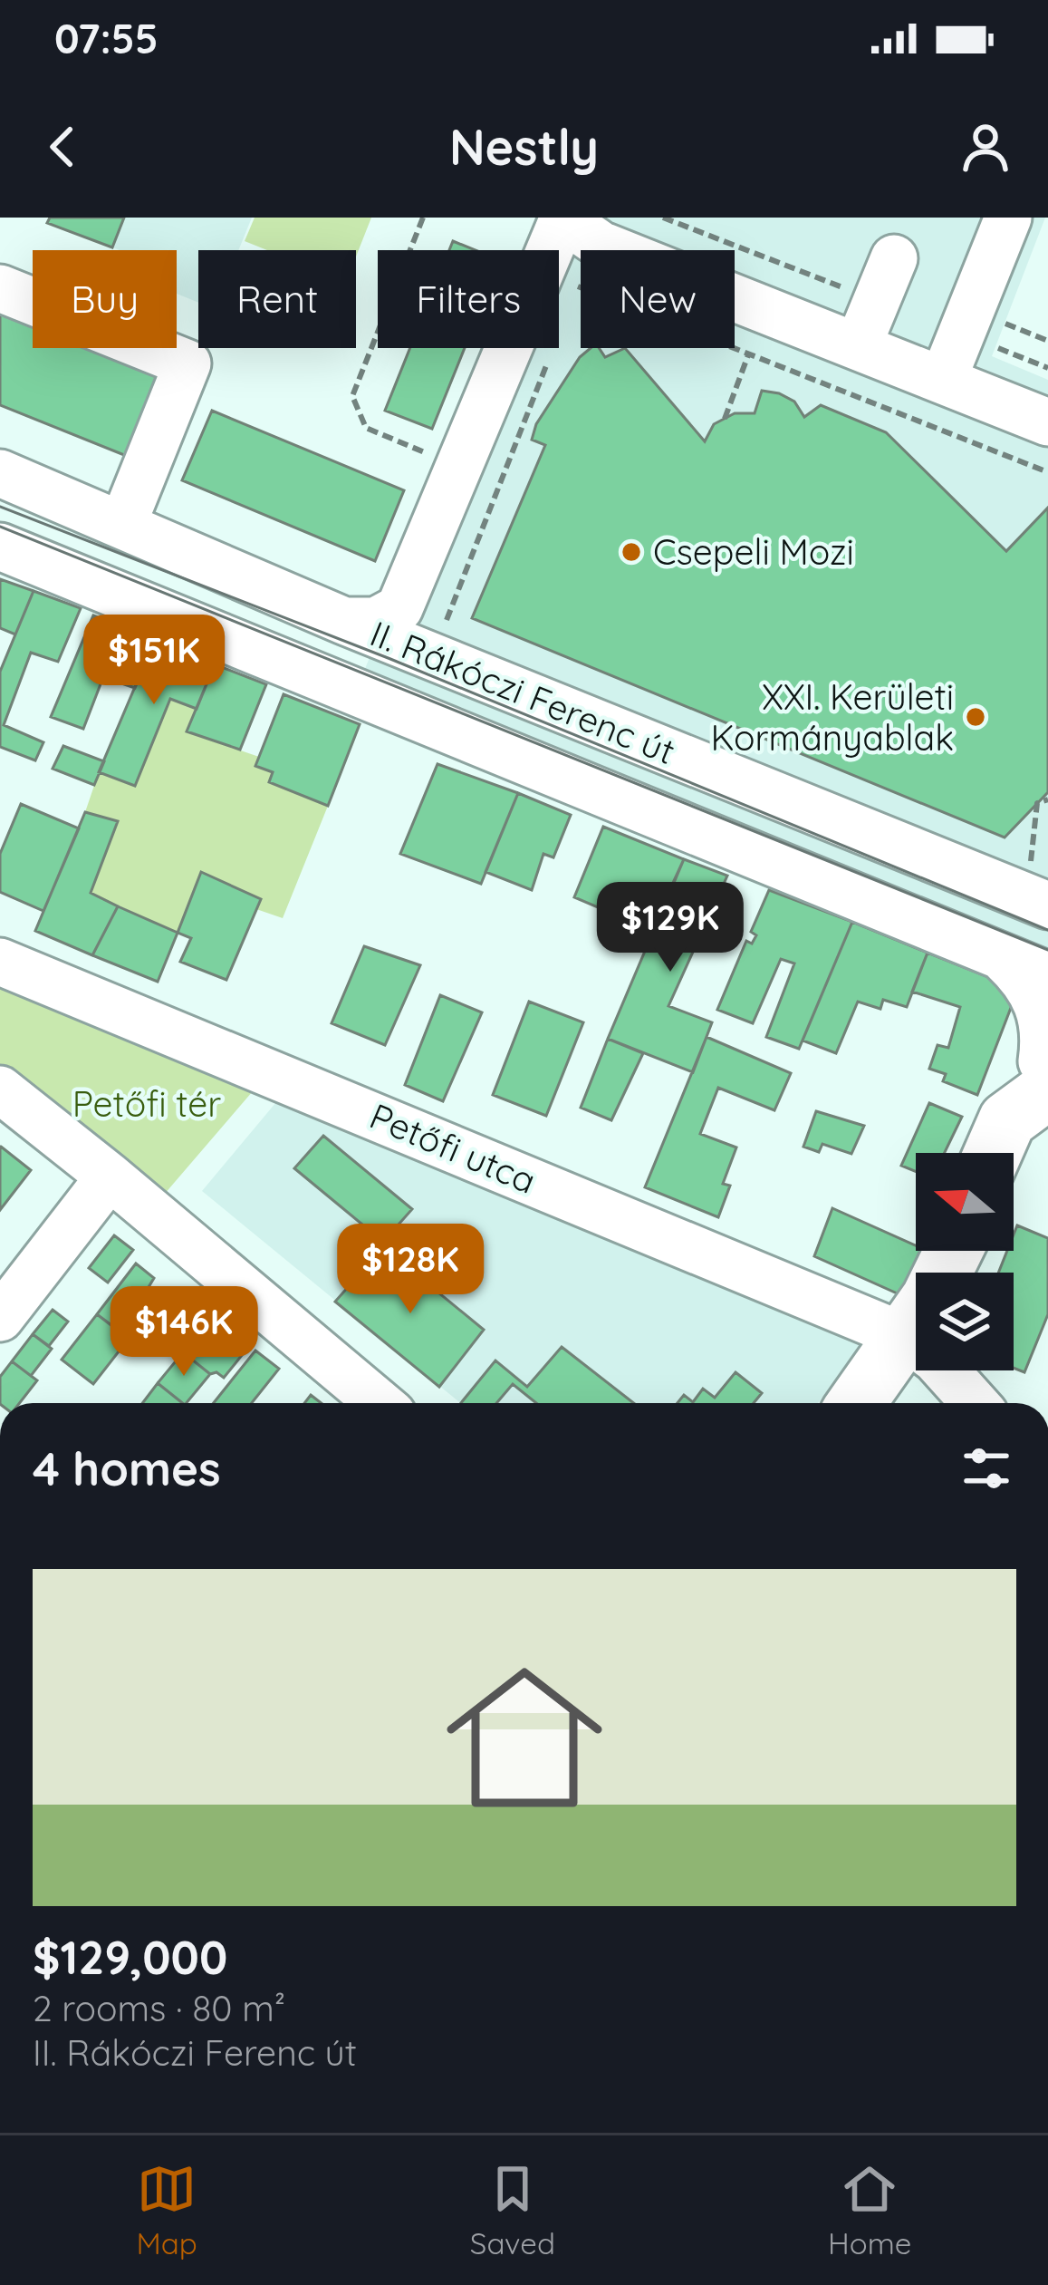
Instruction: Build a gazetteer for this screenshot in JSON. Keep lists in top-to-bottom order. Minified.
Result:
{"streets":{"street":["II. Rákóczi Ferenc út","Petőfi utca"]},"parks":["Petőfi tér"],"places":["Csepeli Mozi","XXI. Kerületi Kormányablak"],"north":"left","page":{"status":"07:55","header":"Nestly","chip":["Buy","Rent","Filters","New"],"price":["$151K","$129K","$128K","$146K"],"heading":"4 homes","list":[{"name":"$129,000","note":"2 rooms · 80 m² · II. Rákóczi Ferenc út"}],"tabs":["Map","Saved","Home"]}}
